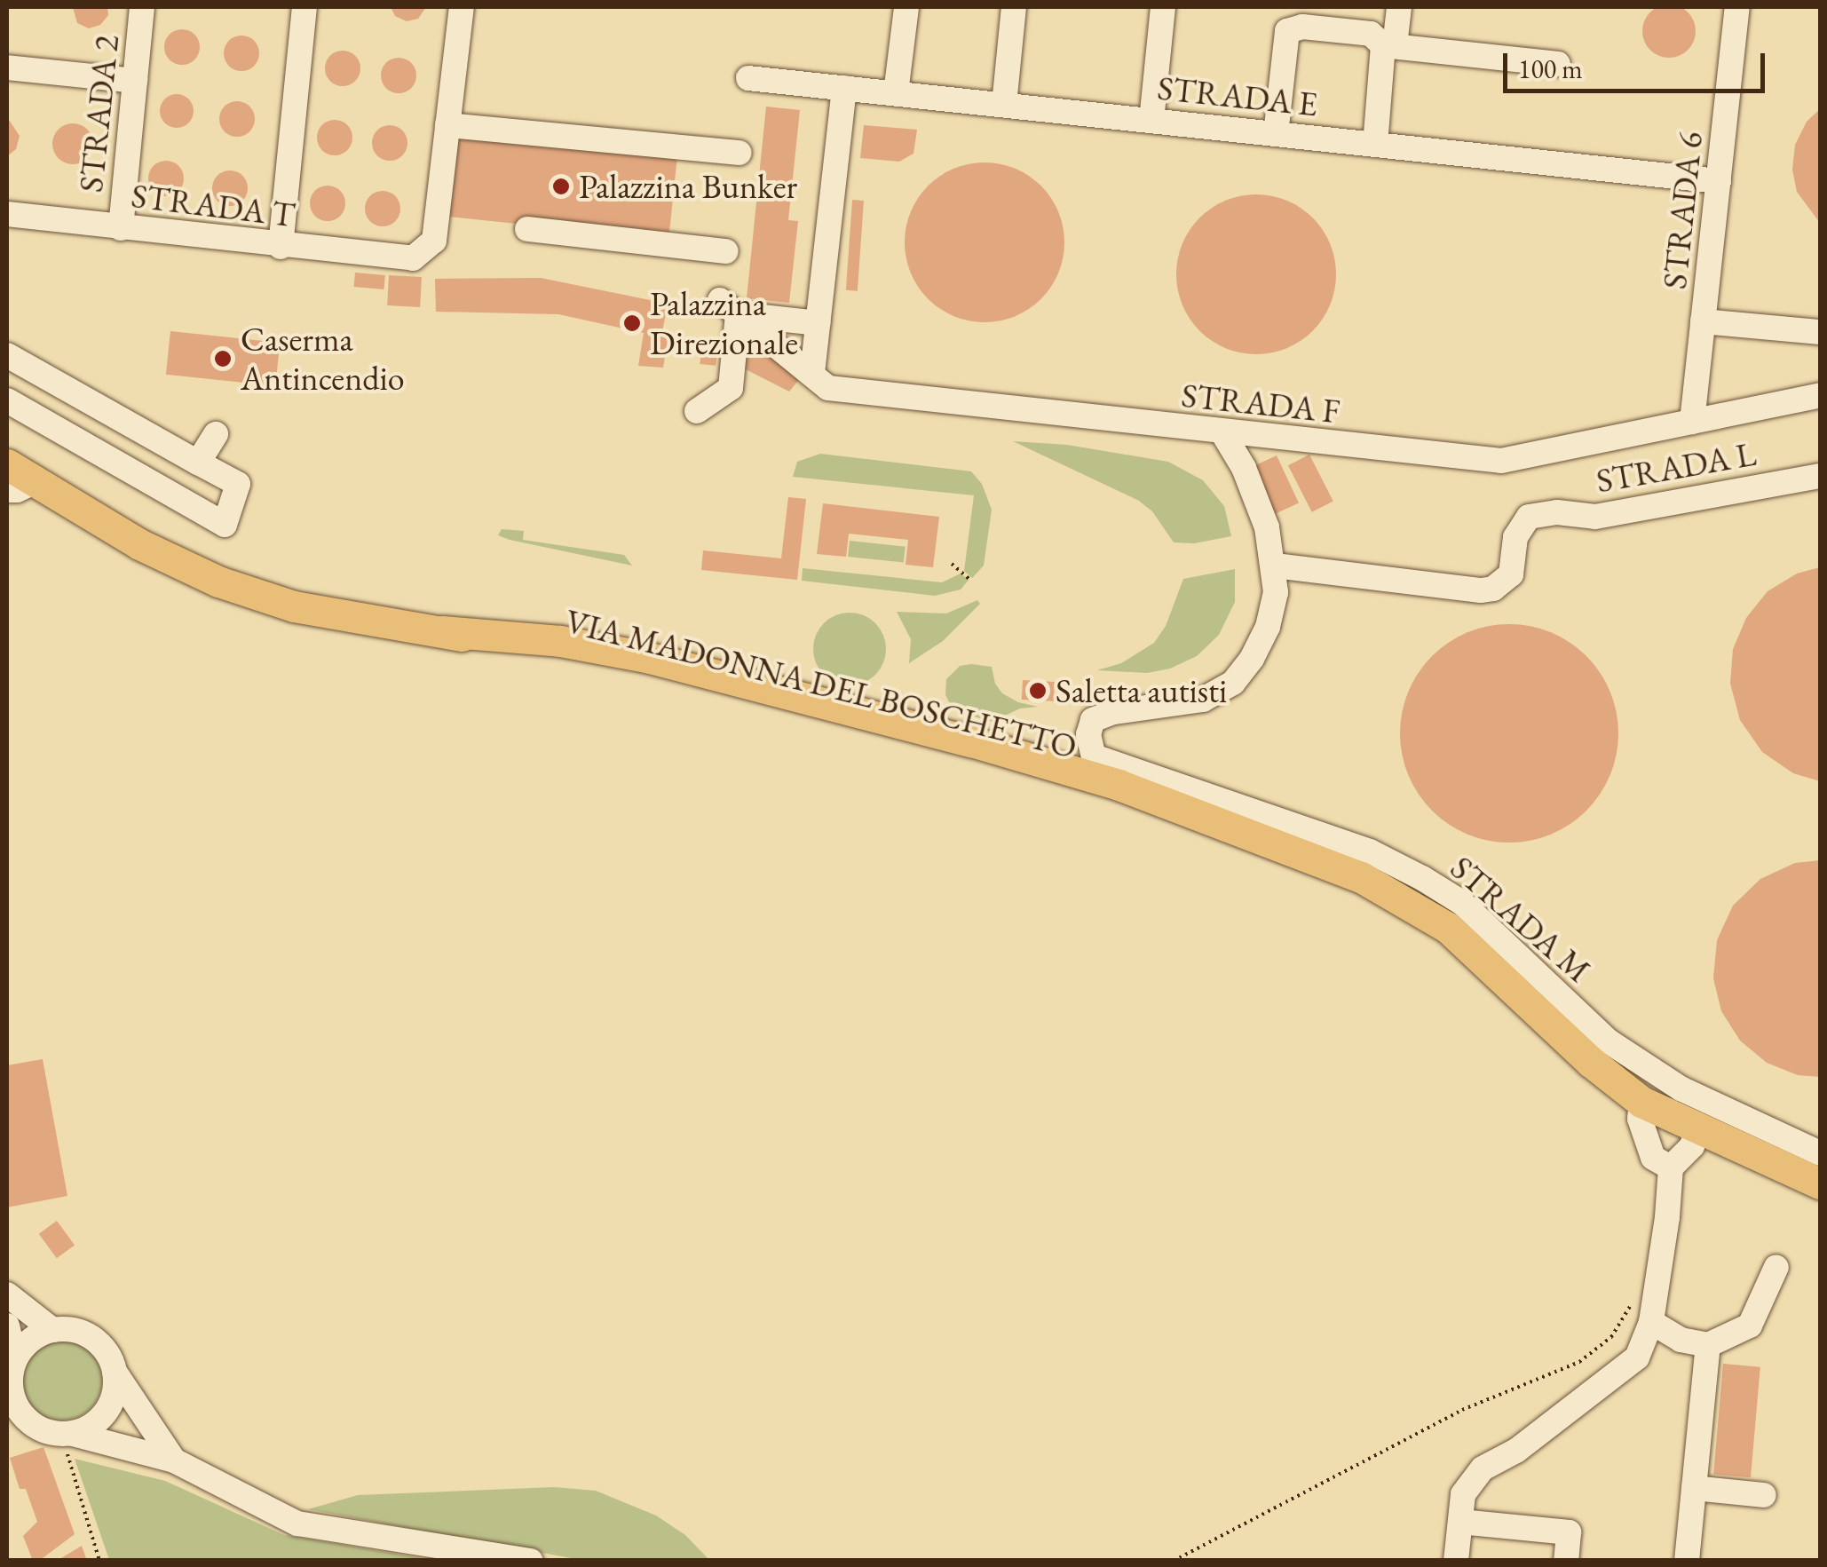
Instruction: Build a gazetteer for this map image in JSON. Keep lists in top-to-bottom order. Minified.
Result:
{"streets":{"main road":["VIA MADONNA DEL BOSCHETTO"],"street":["STRADA E","STRADA 2","STRADA T","STRADA 6","STRADA F","STRADA L","STRADA M"]},"crossings":[["STRADA E","STRADA 6"],["STRADA 2","STRADA T"],["STRADA 6","STRADA F"],["STRADA L","STRADA M"]],"places":["Palazzina Bunker","Palazzina Direzionale","Caserma Antincendio","Saletta autisti"],"scale_bar":"100 m"}
